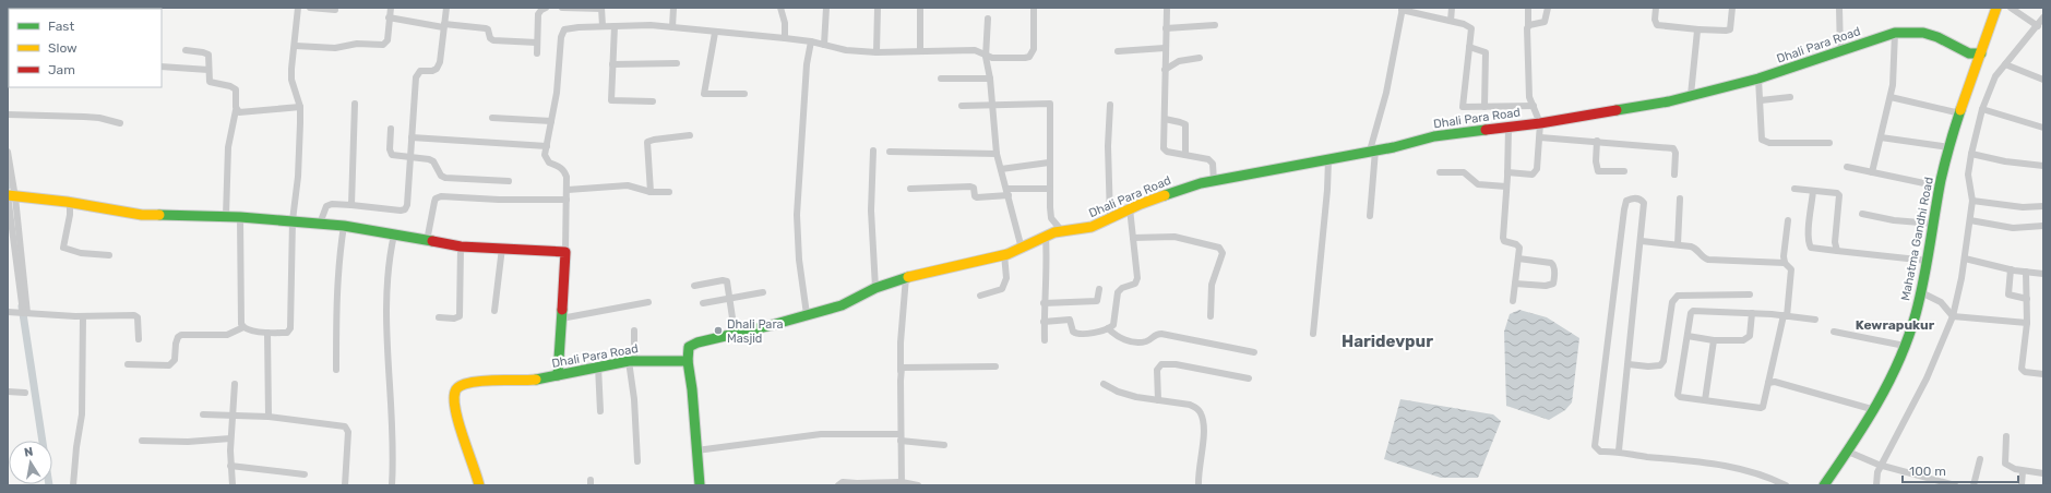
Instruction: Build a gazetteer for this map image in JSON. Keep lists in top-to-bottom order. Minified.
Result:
{"streets":{"street":["Dhali Para Road","Mahatma Gandhi Road"]},"crossings":[["Dhali Para Road","Mahatma Gandhi Road"]],"districts":["Kewrapukur","Haridevpur"],"places":["Dhali Para Masjid"],"legend":["Fast","Slow","Jam"],"scale_bar":"100 m","north":"top"}
